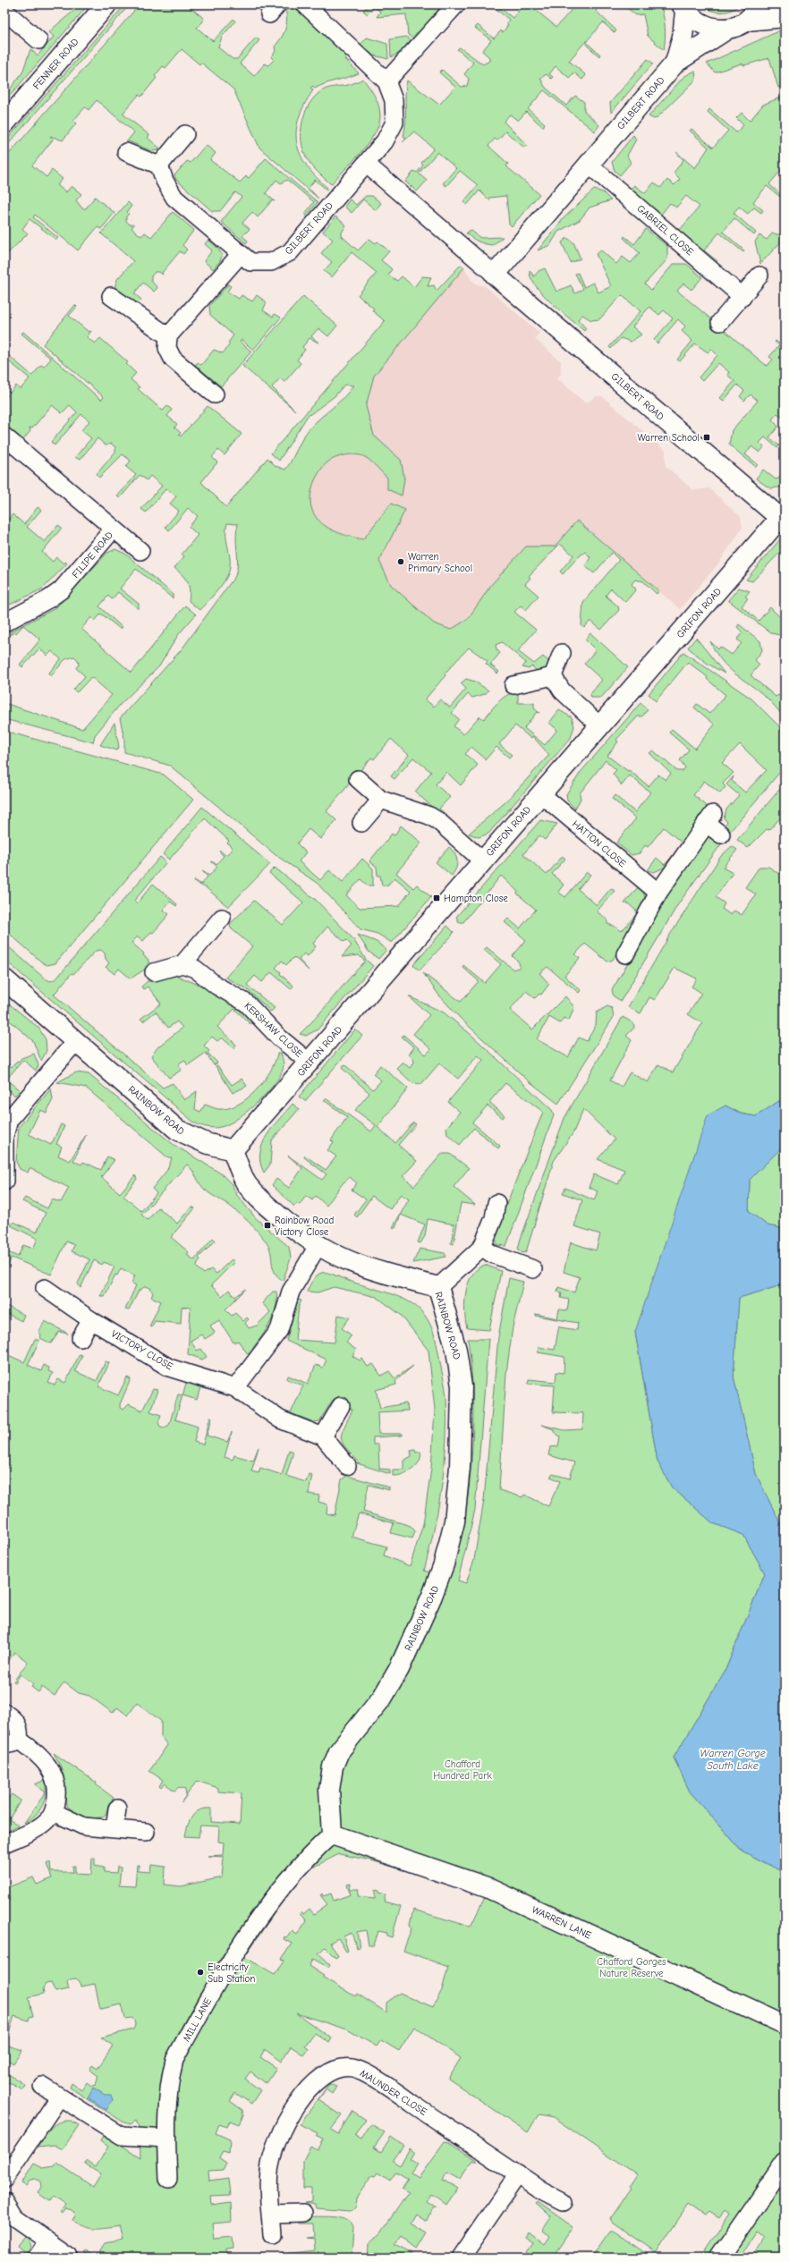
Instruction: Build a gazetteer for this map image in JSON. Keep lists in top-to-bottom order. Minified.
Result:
{"streets":{"street":["FENNER ROAD","GILBERT ROAD","GABRIEL CLOSE","FILIPE ROAD","GRIFON ROAD","HATTON CLOSE","KERSHAW CLOSE","RAINBOW ROAD","VICTORY CLOSE","WARREN LANE","MILL LANE","MAUNDER CLOSE"]},"crossings":[["GILBERT ROAD","GABRIEL CLOSE"],["GILBERT ROAD","GRIFON ROAD"],["GRIFON ROAD","HATTON CLOSE"],["GRIFON ROAD","KERSHAW CLOSE"],["GRIFON ROAD","RAINBOW ROAD"],["RAINBOW ROAD","WARREN LANE"],["RAINBOW ROAD","MILL LANE"],["WARREN LANE","MILL LANE"]],"water":["Warren Gorge South Lake"],"parks":["Chafford Hundred Park","Chafford Gorges Nature Reserve"],"places":{"transit":["Warren School","Hampton Close","Rainbow Road Victory Close"],"other":["Warren Primary School","Electricity Sub Station"]}}
